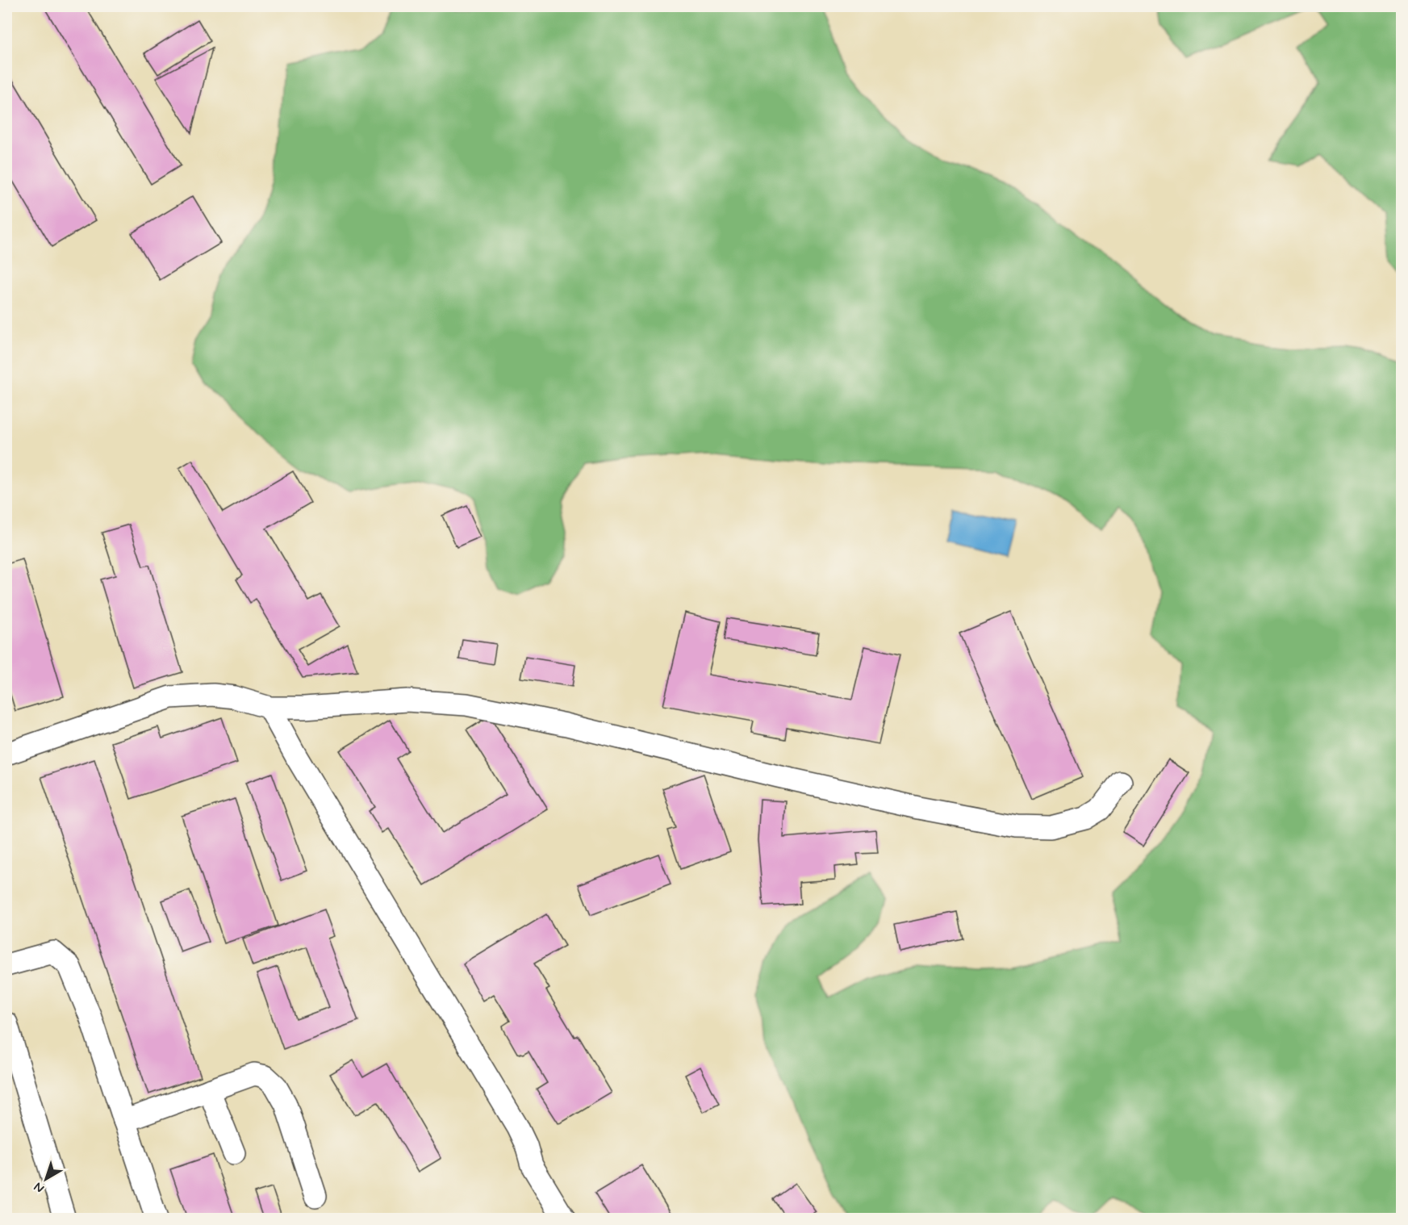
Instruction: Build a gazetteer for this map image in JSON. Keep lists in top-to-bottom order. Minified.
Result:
{"north":"bottom left"}
